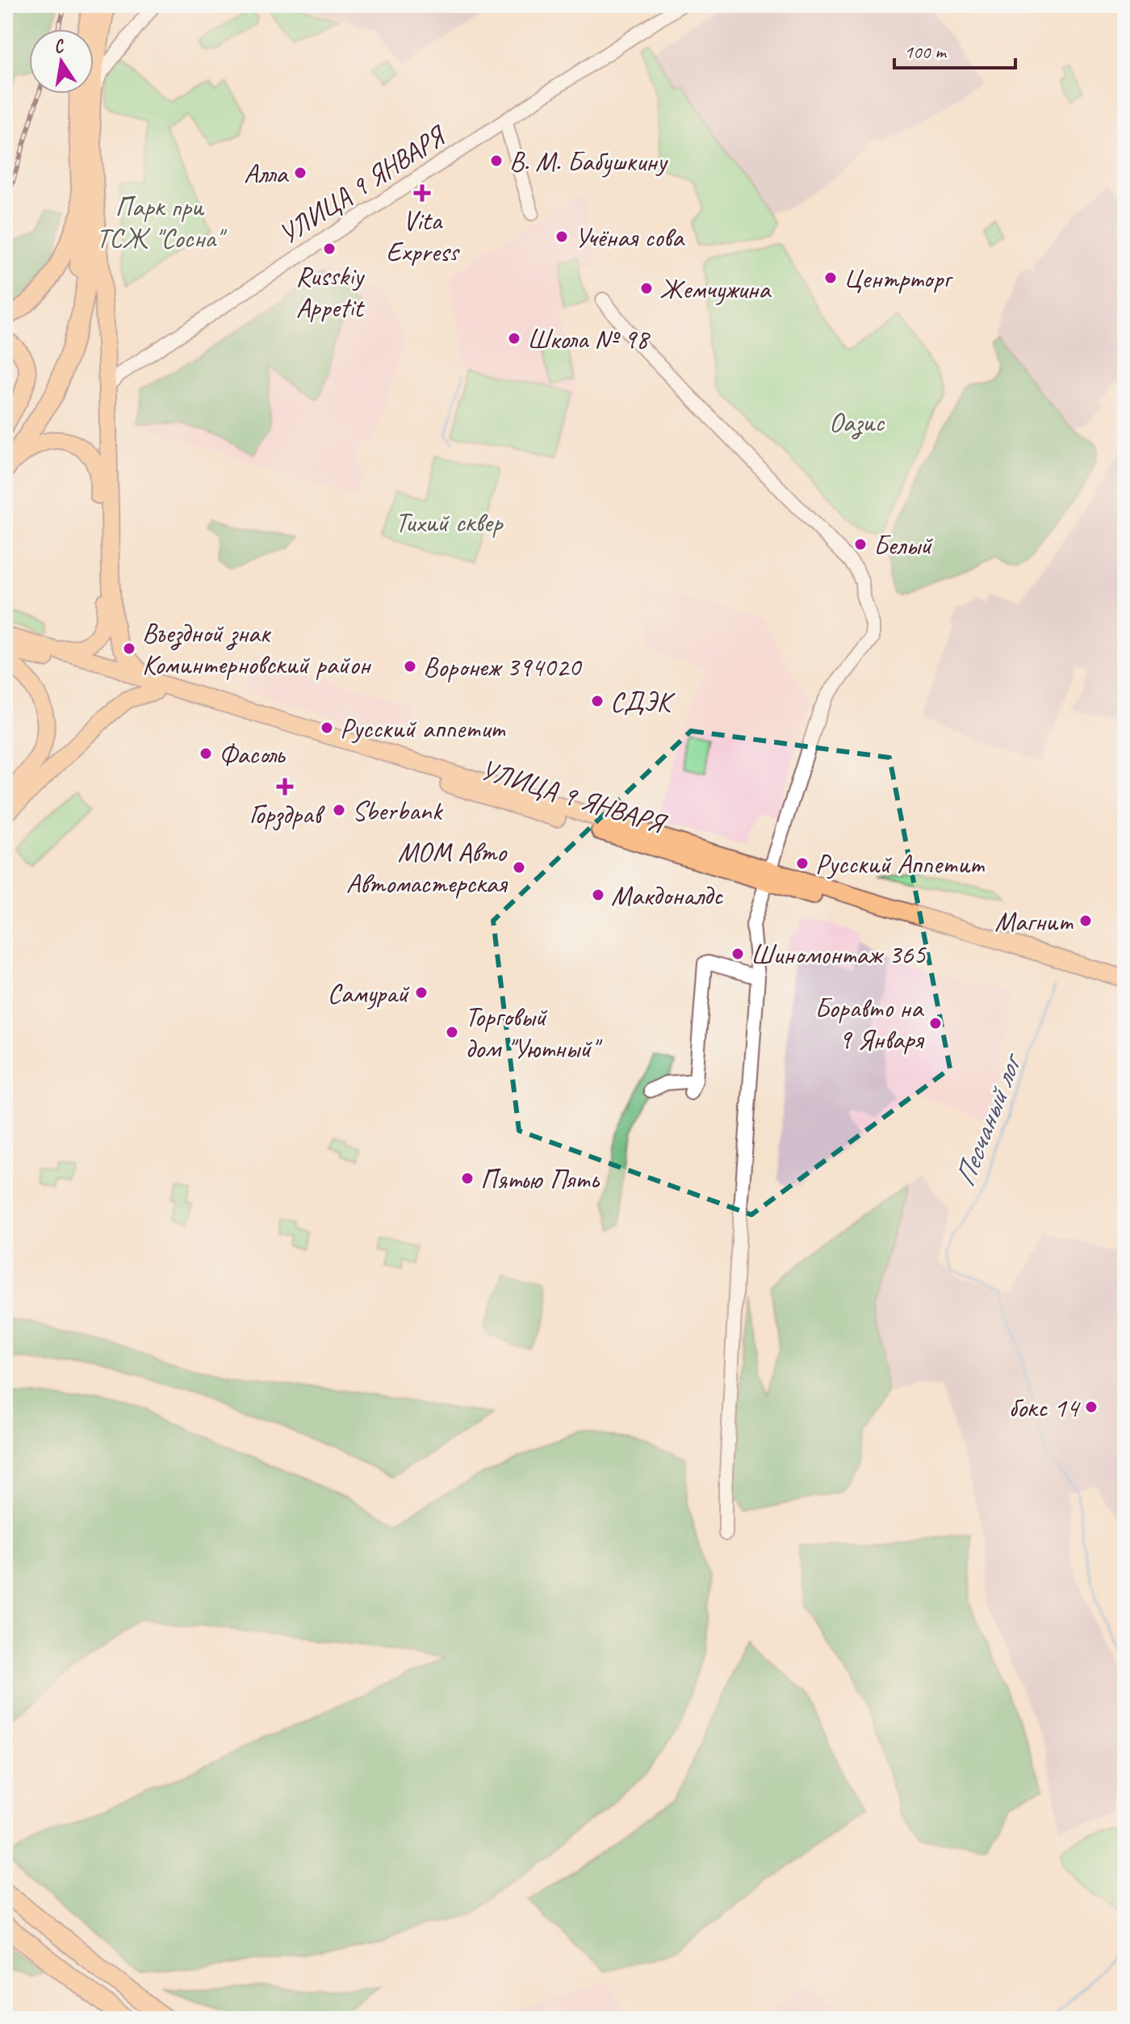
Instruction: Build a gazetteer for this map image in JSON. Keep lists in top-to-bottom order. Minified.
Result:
{"streets":{"main road":["УЛИЦА 9 ЯНВАРЯ"]},"water":["Песчаный лог"],"parks":["Парк при ТСЖ \"Сосна\"","Оазис","Тихий сквер"],"places":{"other":["В. М. Бабушкину","Алла","Учёная сова","Russkiy Appetit","Центрторг","Жемчужина","Школа № 98","Белый","Въездной знак Коминтерновский район","Воронеж 394020","СДЭК","Русский аппетит","Фасоль","Sberbank","Русский Аппетит","МОМ Авто Автомастерская","Макдоналдс","Магнит","Шиномонтаж 365","Самурай","Боравто на 9 Января","Торговый дом \"Уютный\"","Пятью Пять","бокс 14"],"health":["Vita Express","Горздрав"]},"scale_bar":"100 m","north":"top"}
